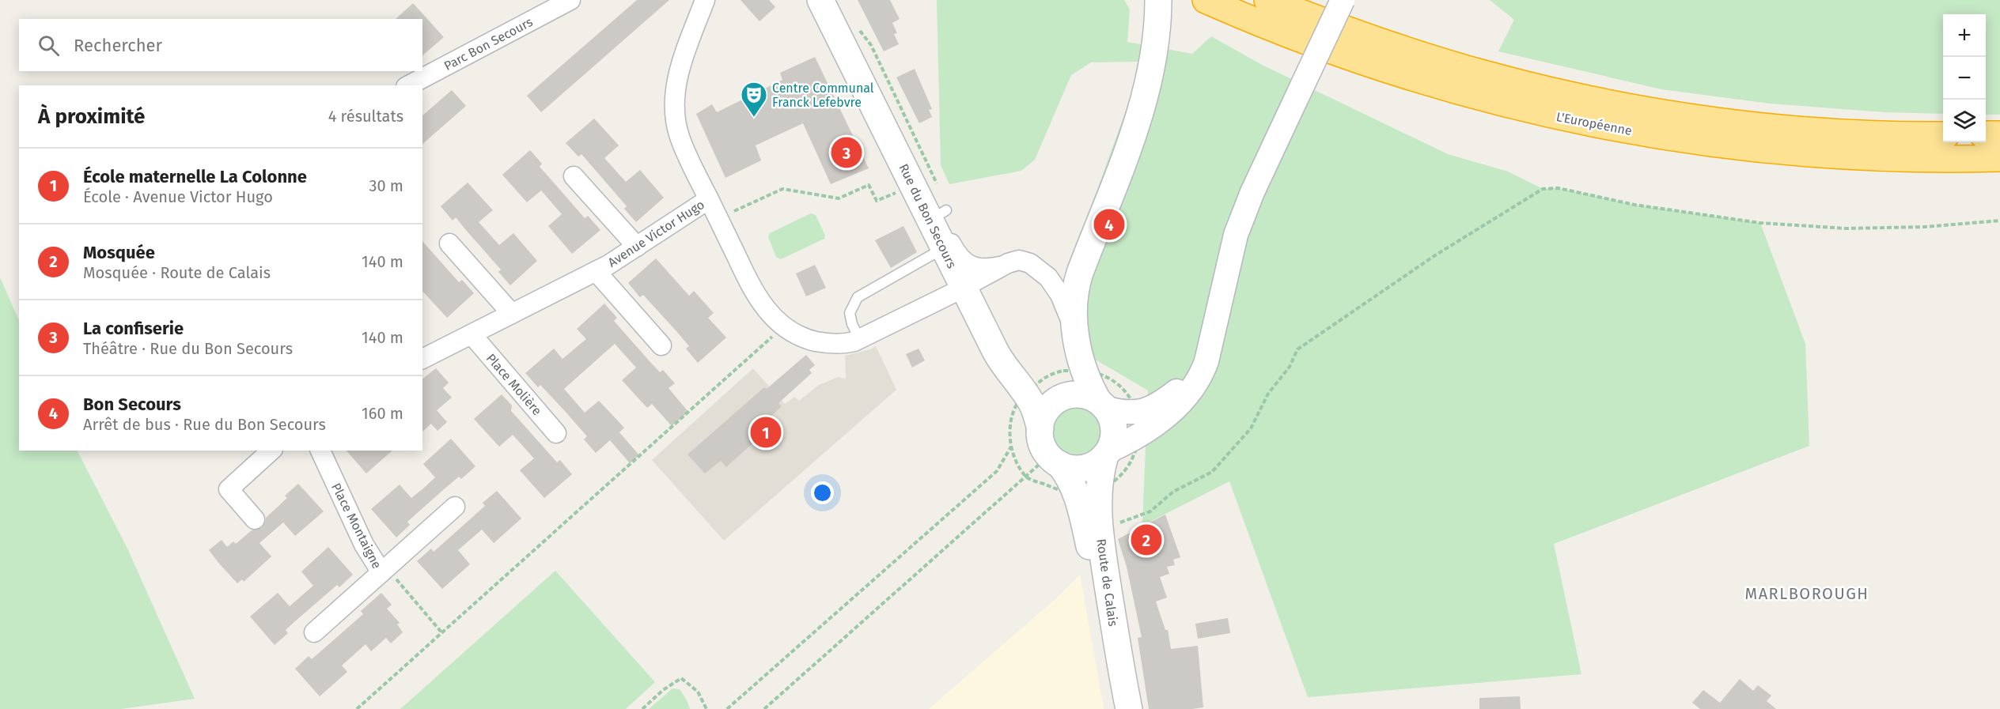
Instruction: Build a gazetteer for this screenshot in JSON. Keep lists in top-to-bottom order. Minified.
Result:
{"streets":{"highway":["L'Européenne"],"main road":["Rue du Bon Secours","Route de Calais"],"street":["Parc Bon Secours","Avenue Victor Hugo","Place Molière","Place Montaigne"]},"crossings":[["Rue du Bon Secours","Avenue Victor Hugo"],["Rue du Bon Secours","Route de Calais"],["Avenue Victor Hugo","Place Molière"]],"districts":["MARLBOROUGH"],"places":{"theatre":["Centre Communal Franck Lefebvre"]},"page":{"map_buttons":["+","−"],"search":"Rechercher","heading":["À proximité","4 résultats"],"pins":["3","4","1","2"],"list":[{"mark":"1","name":"École maternelle La Colonne","note":"École · Avenue Victor Hugo","value":"30 m"},{"mark":"2","name":"Mosquée","note":"Mosquée · Route de Calais","value":"140 m"},{"mark":"3","name":"La confiserie","note":"Théâtre · Rue du Bon Secours","value":"140 m"},{"mark":"4","name":"Bon Secours","note":"Arrêt de bus · Rue du Bon Secours","value":"160 m"}]}}
